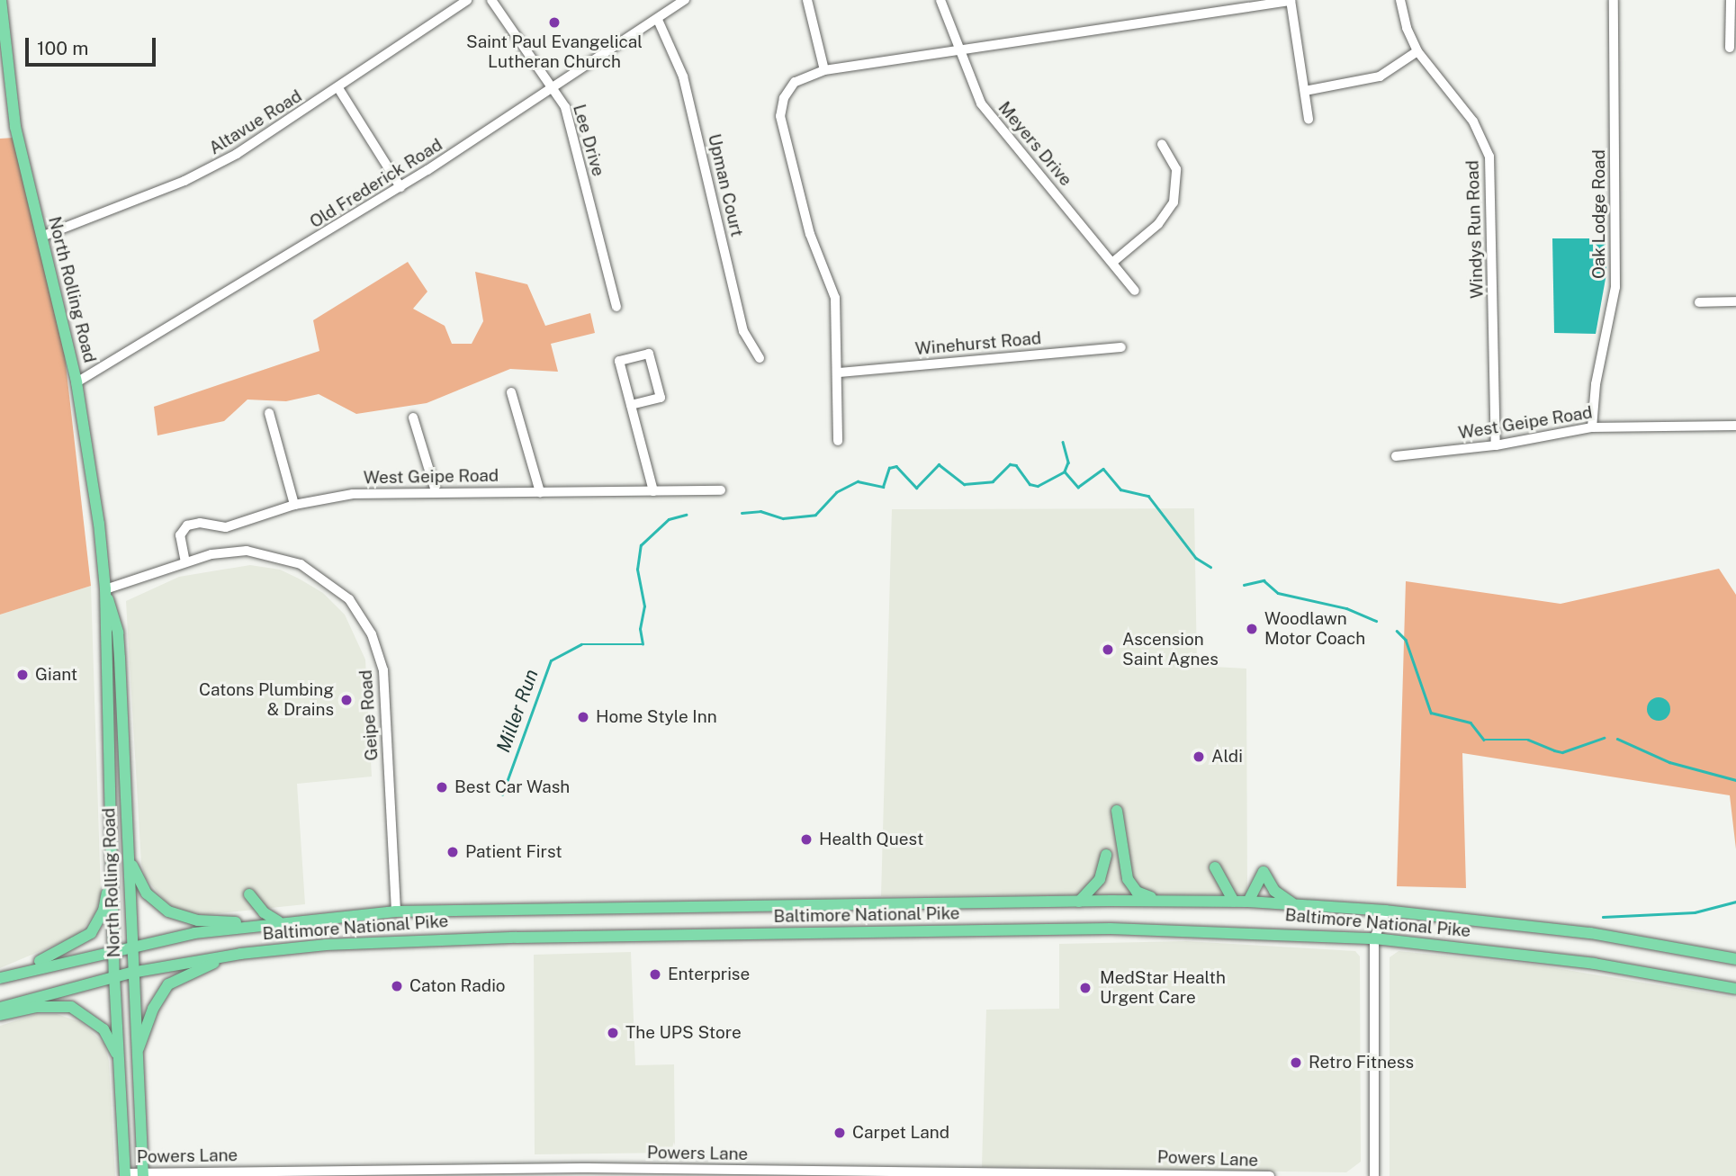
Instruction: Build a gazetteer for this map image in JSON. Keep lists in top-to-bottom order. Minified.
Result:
{"streets":{"main road":["North Rolling Road","Baltimore National Pike"],"street":["Altavue Road","Lee Drive","Meyers Drive","Old Frederick Road","Upman Court","Oak Lodge Road","Windys Run Road","Winehurst Road","West Geipe Road","Geipe Road","Powers Lane"]},"crossings":[["Altavue Road","North Rolling Road"],["Lee Drive","Old Frederick Road"],["Old Frederick Road","Upman Court"],["Old Frederick Road","North Rolling Road"],["Oak Lodge Road","West Geipe Road"],["Windys Run Road","West Geipe Road"],["North Rolling Road","Geipe Road"],["North Rolling Road","Baltimore National Pike"],["North Rolling Road","Powers Lane"],["West Geipe Road","Geipe Road"],["Geipe Road","Baltimore National Pike"]],"water":["Miller Run"],"places":["Saint Paul Evangelical Lutheran Church","Woodlawn Motor Coach","Ascension Saint Agnes","Giant","Catons Plumbing & Drains","Home Style Inn","Aldi","Best Car Wash","Health Quest","Patient First","Enterprise","Caton Radio","MedStar Health Urgent Care","The UPS Store","Retro Fitness","Carpet Land"],"scale_bar":"100 m"}
